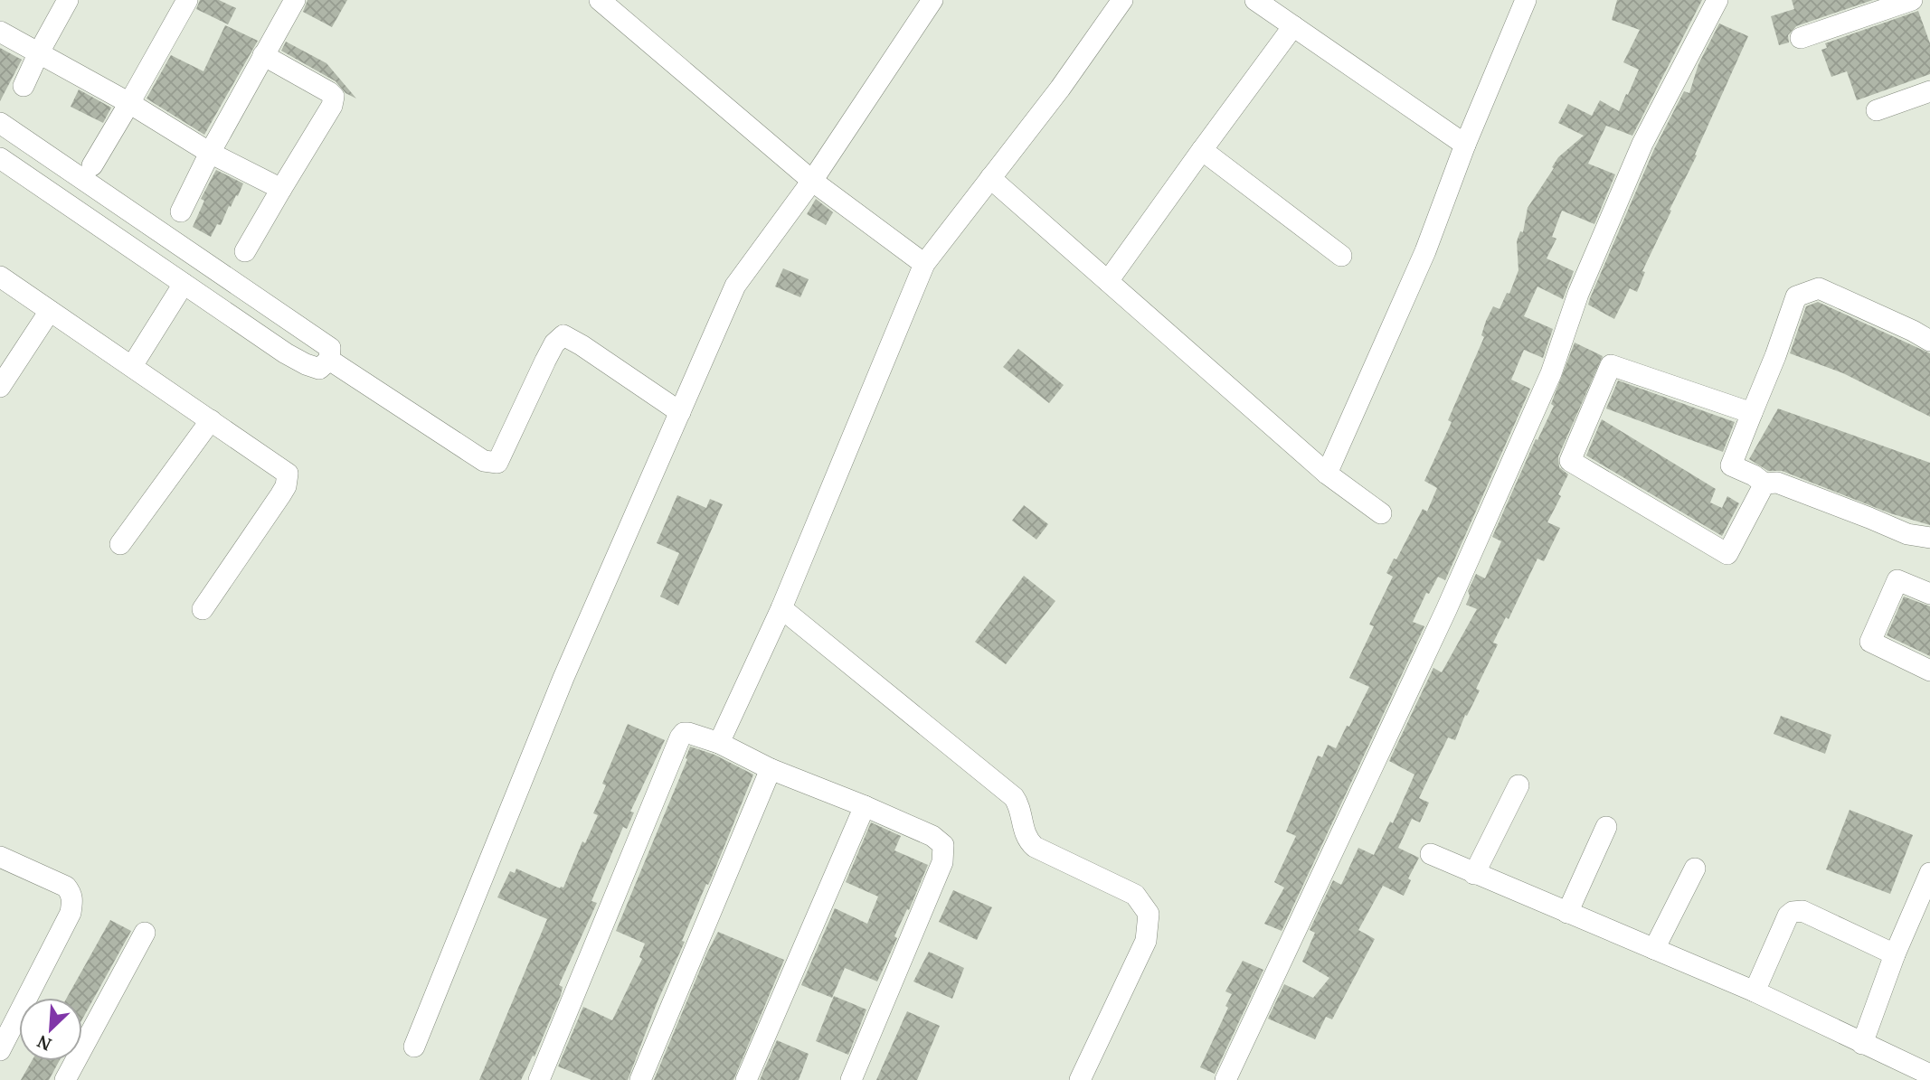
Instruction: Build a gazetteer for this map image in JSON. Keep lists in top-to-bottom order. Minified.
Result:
{"north":"bottom left"}
